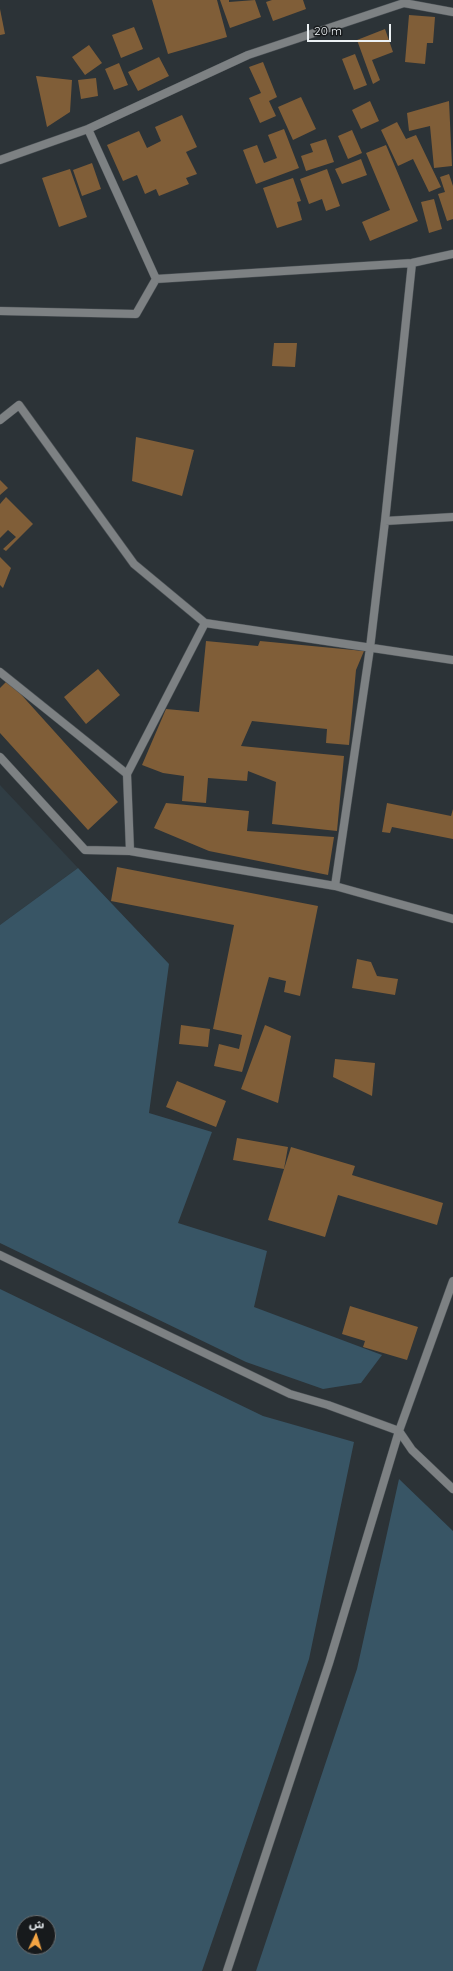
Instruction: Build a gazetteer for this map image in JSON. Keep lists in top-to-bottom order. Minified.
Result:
{"scale_bar":"20 m","north":"top"}
